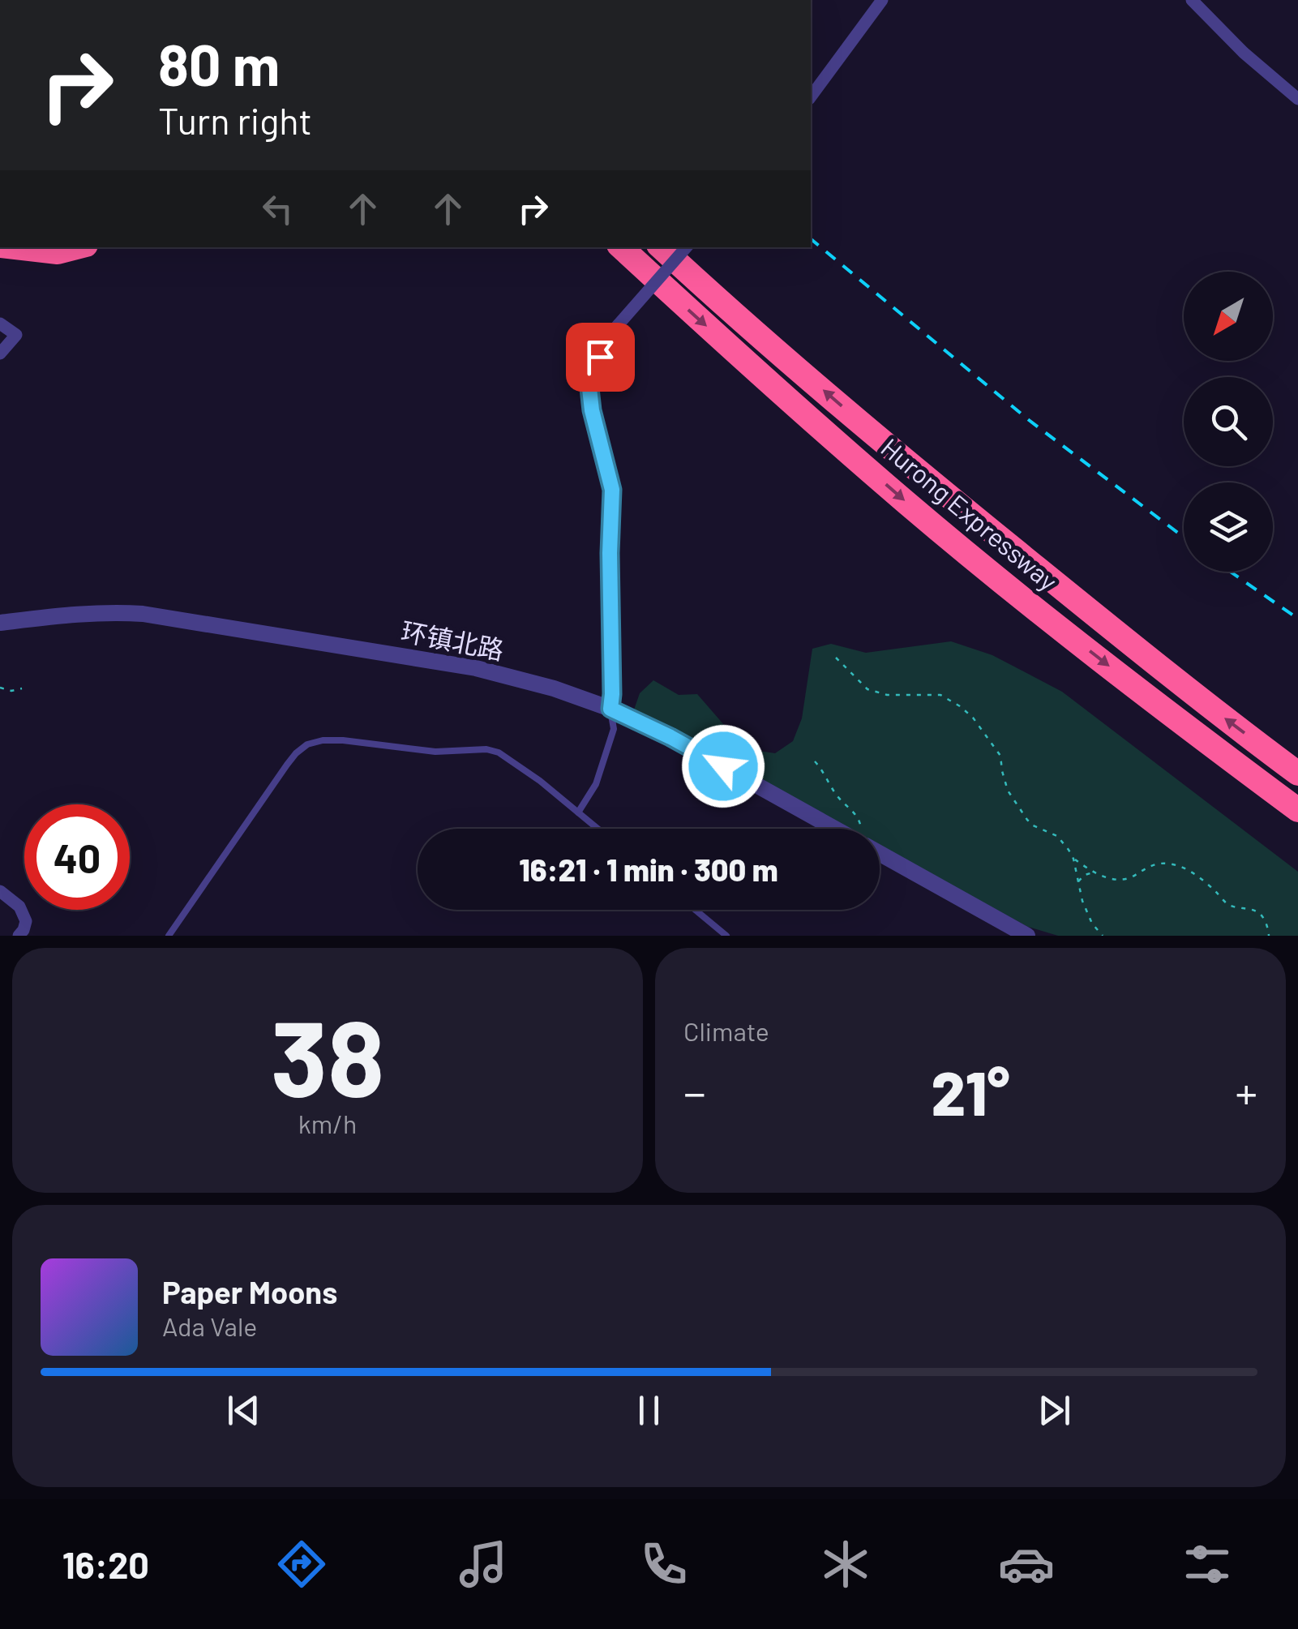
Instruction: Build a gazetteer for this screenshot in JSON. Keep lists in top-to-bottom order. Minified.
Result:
{"streets":{"highway":["Hurong Expressway"],"street":["环镇北路"]},"north":"bottom left","page":{"turn":["80 m","Turn right"],"limit":"40","trip":"16:21 · 1 min · 300 m","tile":[["38","km/h"],"Climate"],"heat":["−","21°","+"],"song":["Paper Moons","Ada Vale"],"tabs":"16:20"}}
